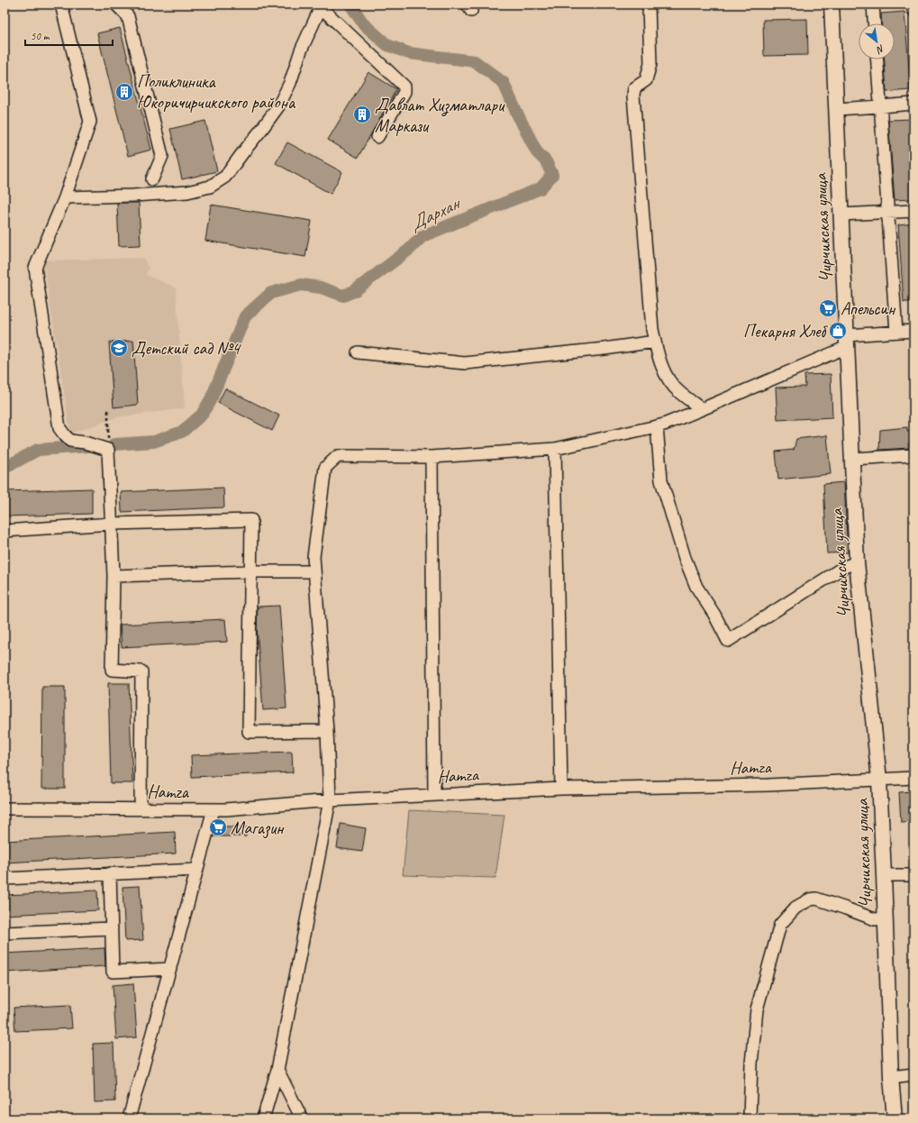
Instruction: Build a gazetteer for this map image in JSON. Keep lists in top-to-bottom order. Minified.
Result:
{"streets":{"main road":["Чирчикская улица"],"street":["Hamza"]},"crossings":[["Чирчикская улица","Hamza"]],"water":["Дархан"],"places":{"building":["Поликлиника Юкоричирчикского района","Давлат Хизматлари Маркази"],"supermarket":["Апельсин","Магазин"],"shop":["Пекарня Хлеб"],"school or university":["Детский сад №4"]},"scale_bar":"50 m","north":"bottom right"}
